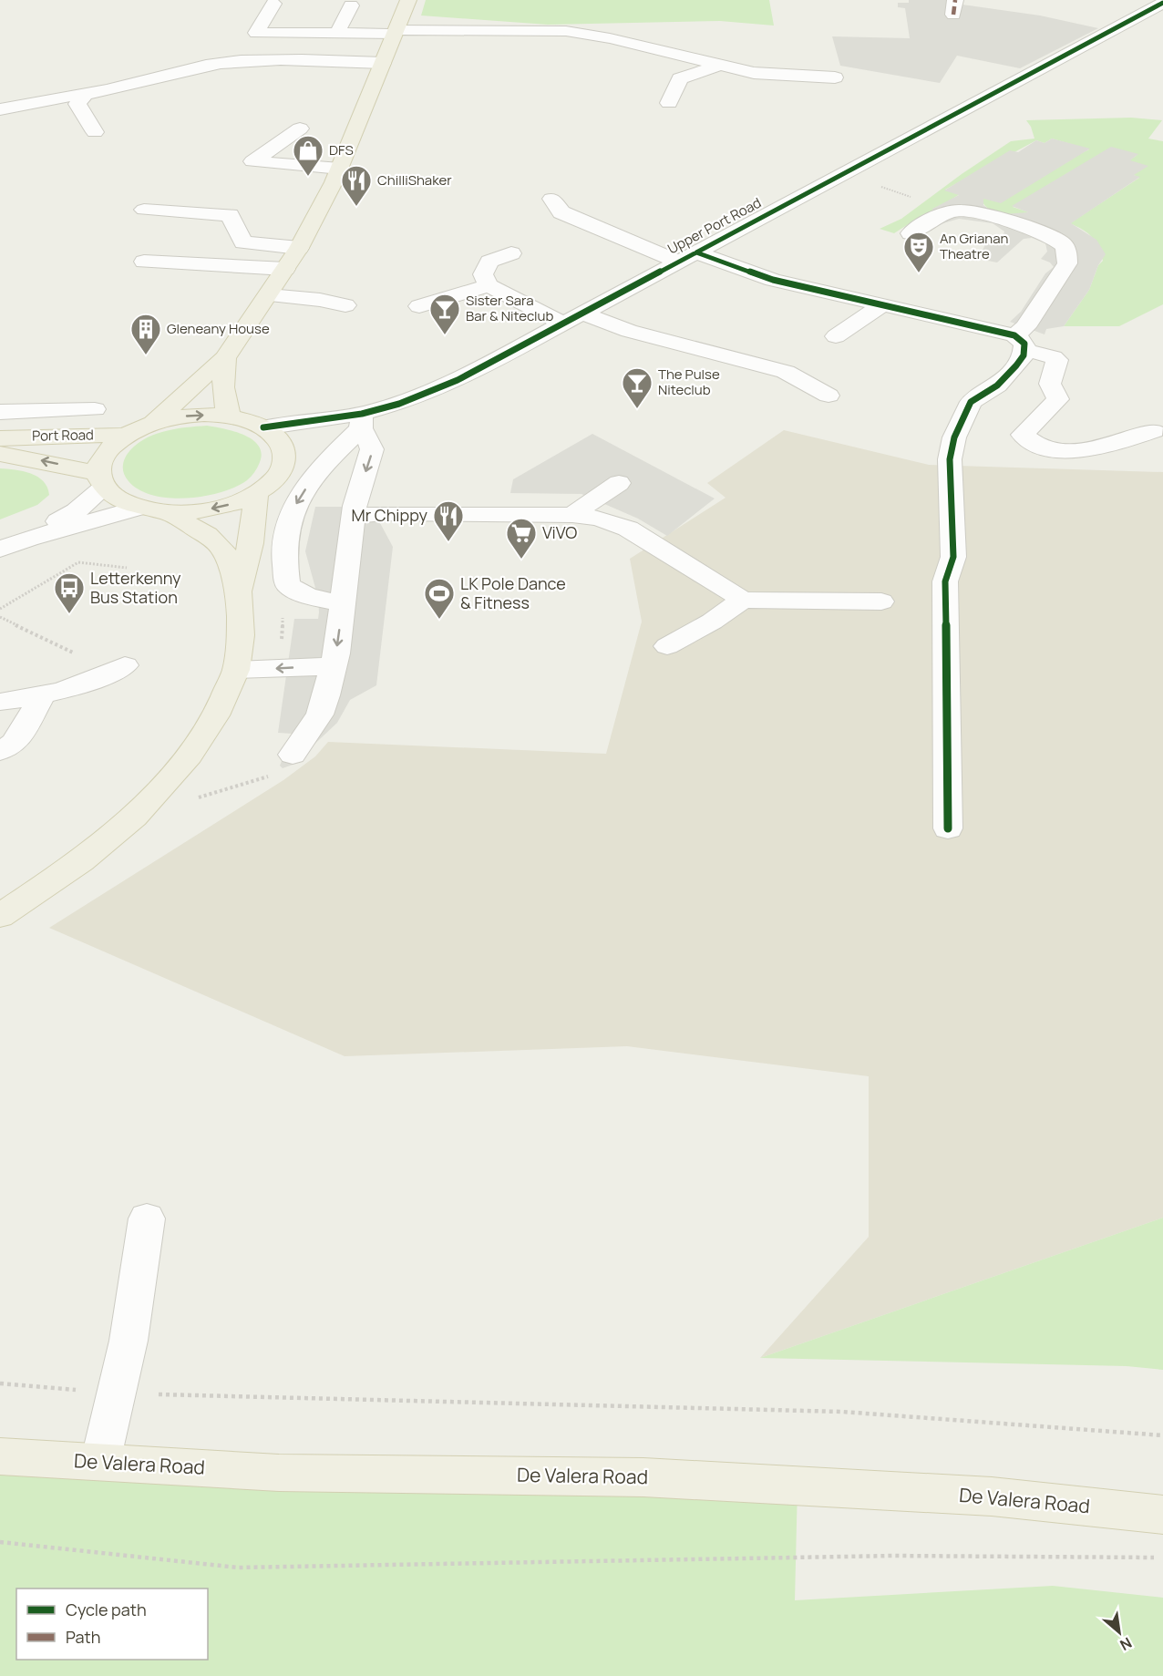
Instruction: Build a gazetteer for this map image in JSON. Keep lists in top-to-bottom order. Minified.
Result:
{"streets":{"main road":["Port Road","De Valera Road"],"street":["Upper Port Road"]},"places":{"shop":["DFS"],"restaurant":["ChilliShaker","Mr Chippy"],"theatre":["An Grianan Theatre"],"bar":["Sister Sara Bar & Niteclub","The Pulse Niteclub"],"building":["Gleneany House"],"supermarket":["ViVO"],"bus stop":["Letterkenny Bus Station"],"sports":["LK Pole Dance & Fitness"]},"legend":["Cycle path","Path"],"north":"bottom right"}
